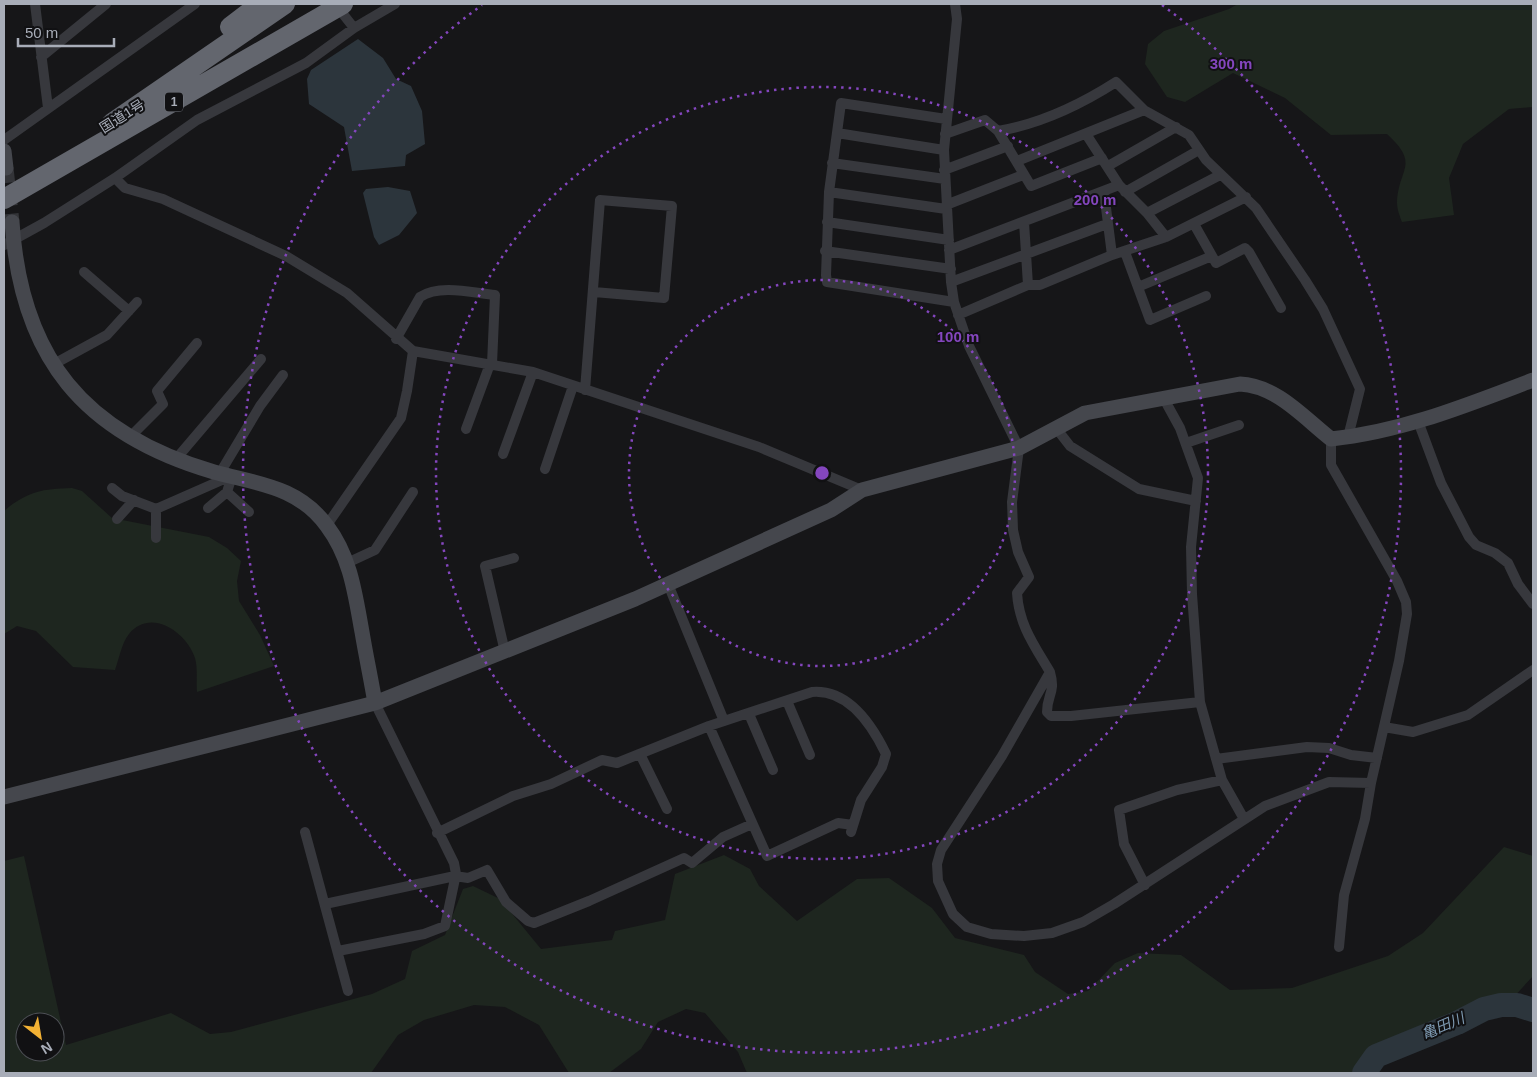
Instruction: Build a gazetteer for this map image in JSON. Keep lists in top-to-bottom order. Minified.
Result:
{"streets":{"highway":["1","国道1号"]},"crossings":[["1","国道1号"]],"water":["亀田川"],"scale_bar":"50 m","north":"bottom right","rings":["300 m","200 m","100 m"]}
